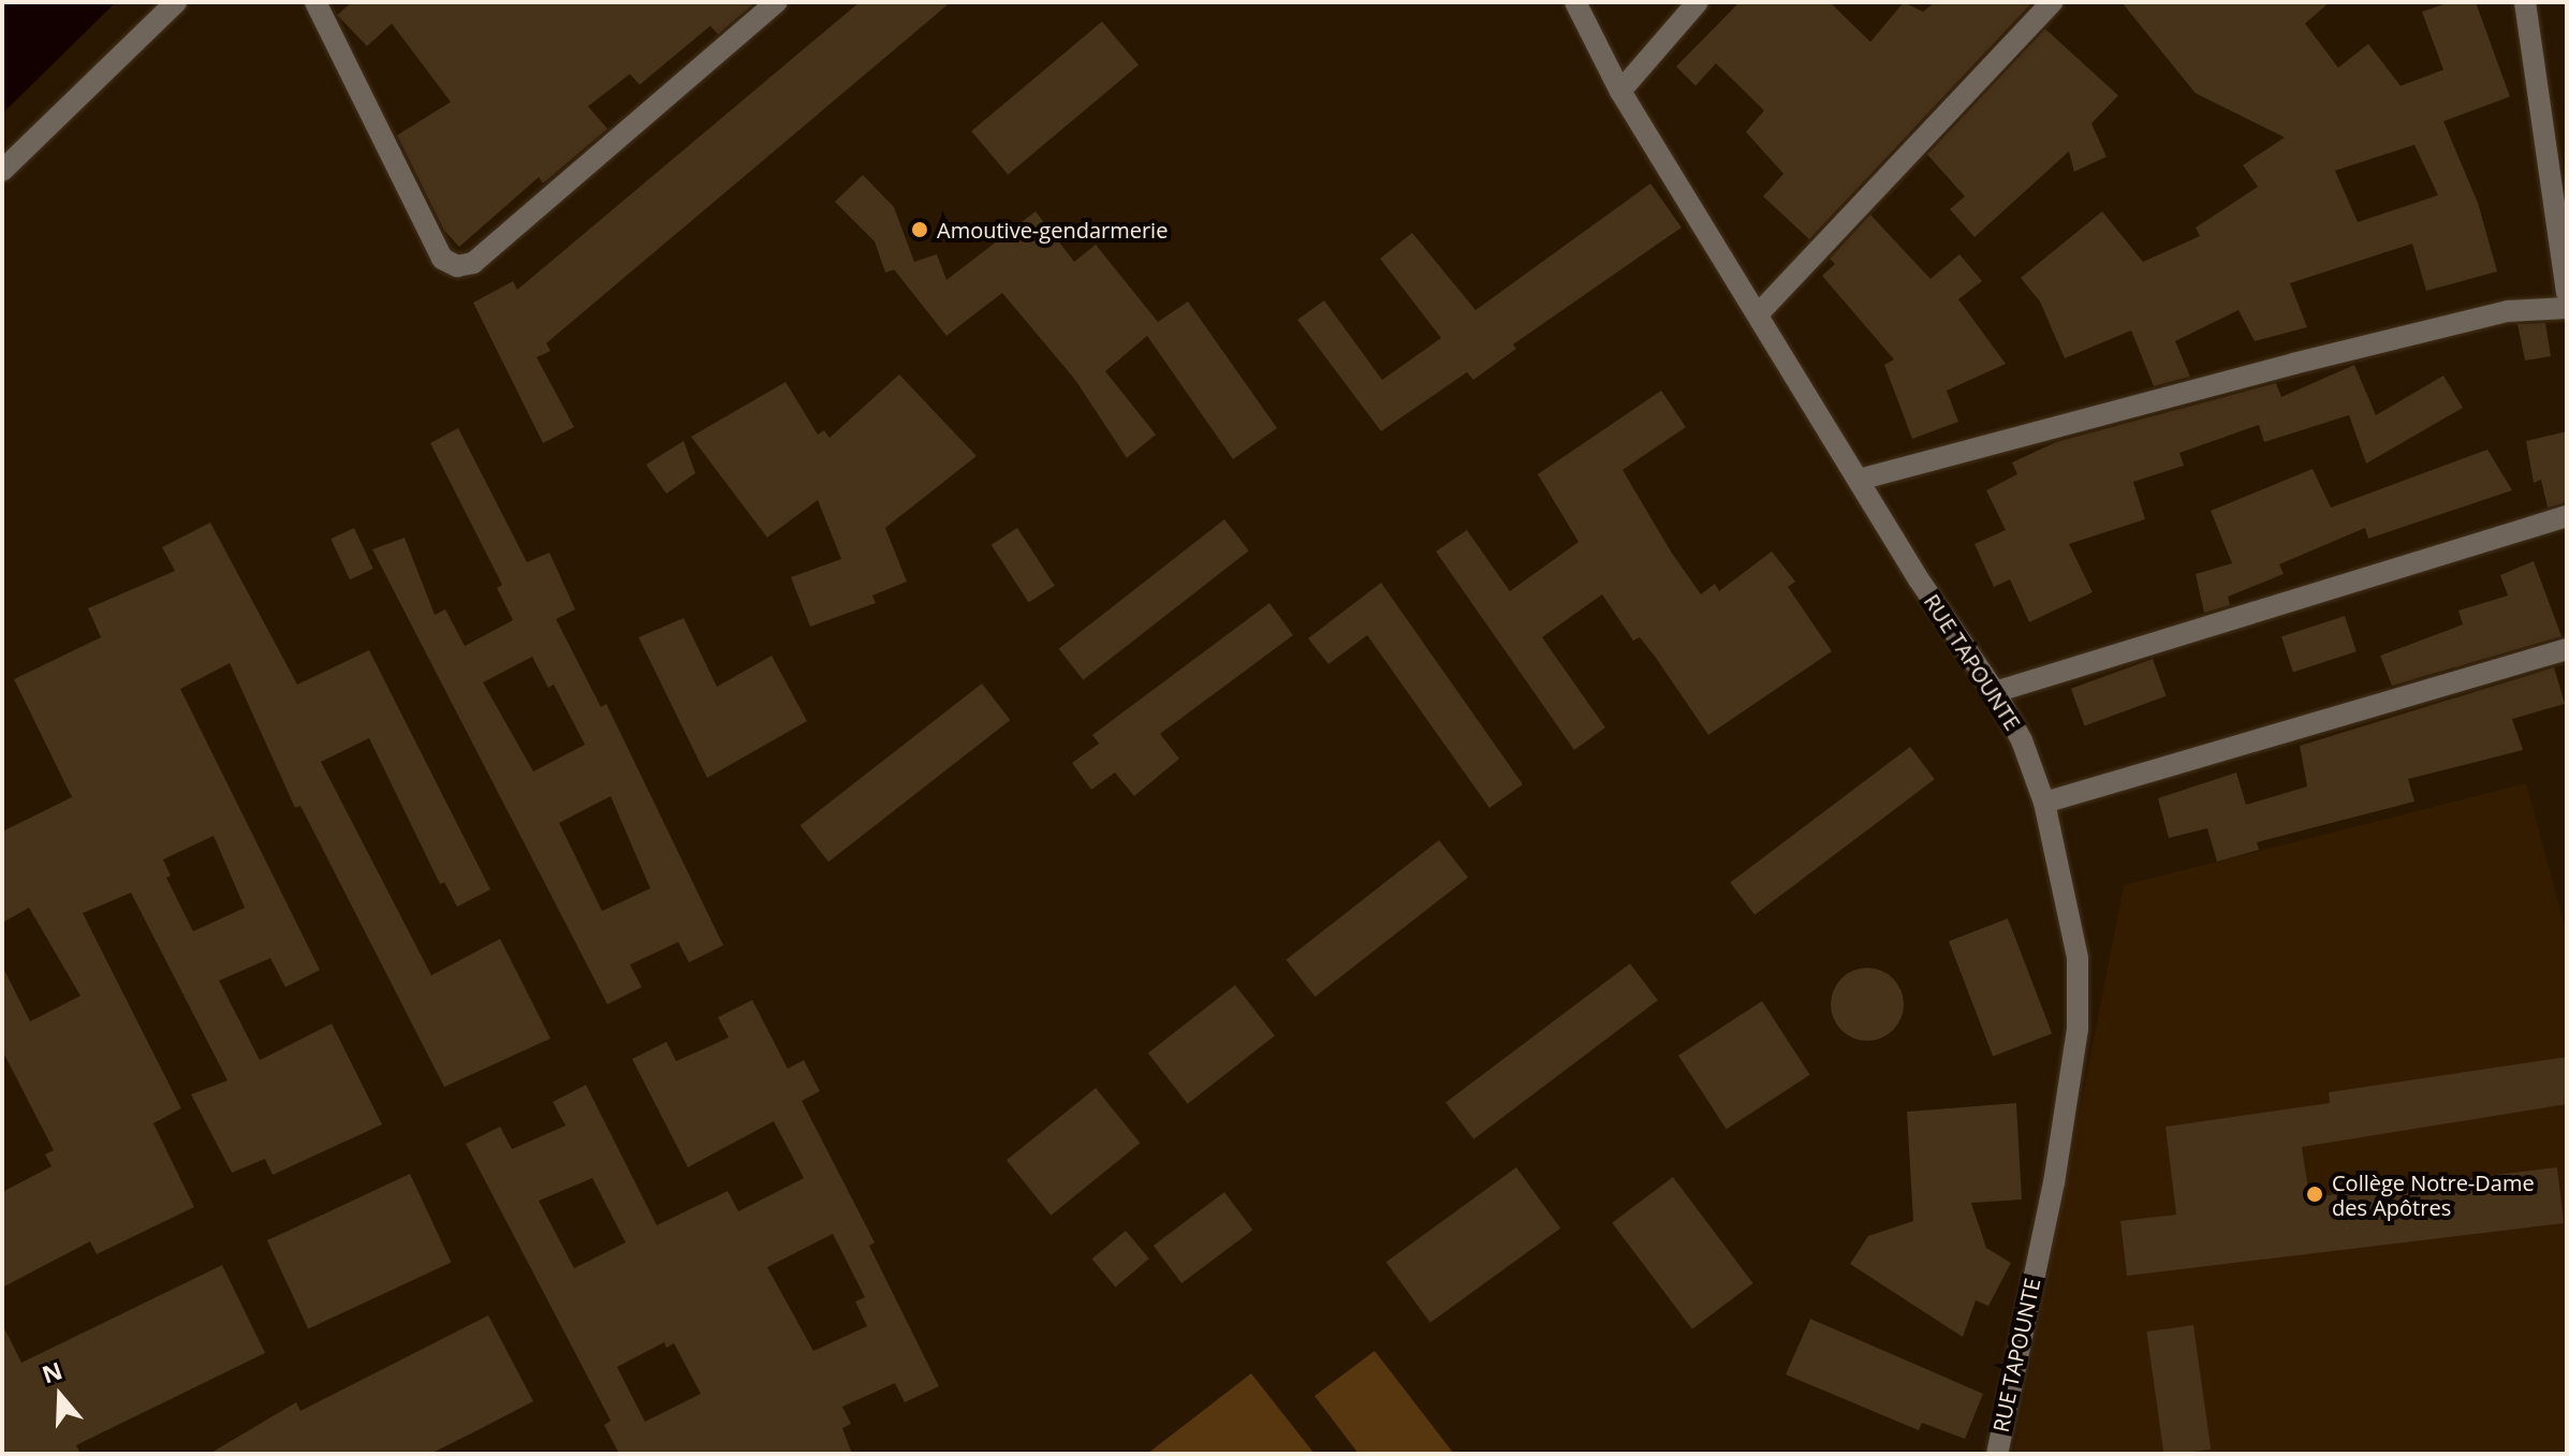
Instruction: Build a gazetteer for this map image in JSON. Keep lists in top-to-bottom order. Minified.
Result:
{"streets":{"street":["RUE TAPOUNTE"]},"places":["Amoutive-gendarmerie","Collège Notre-Dame des Apôtres"],"north":"top"}
